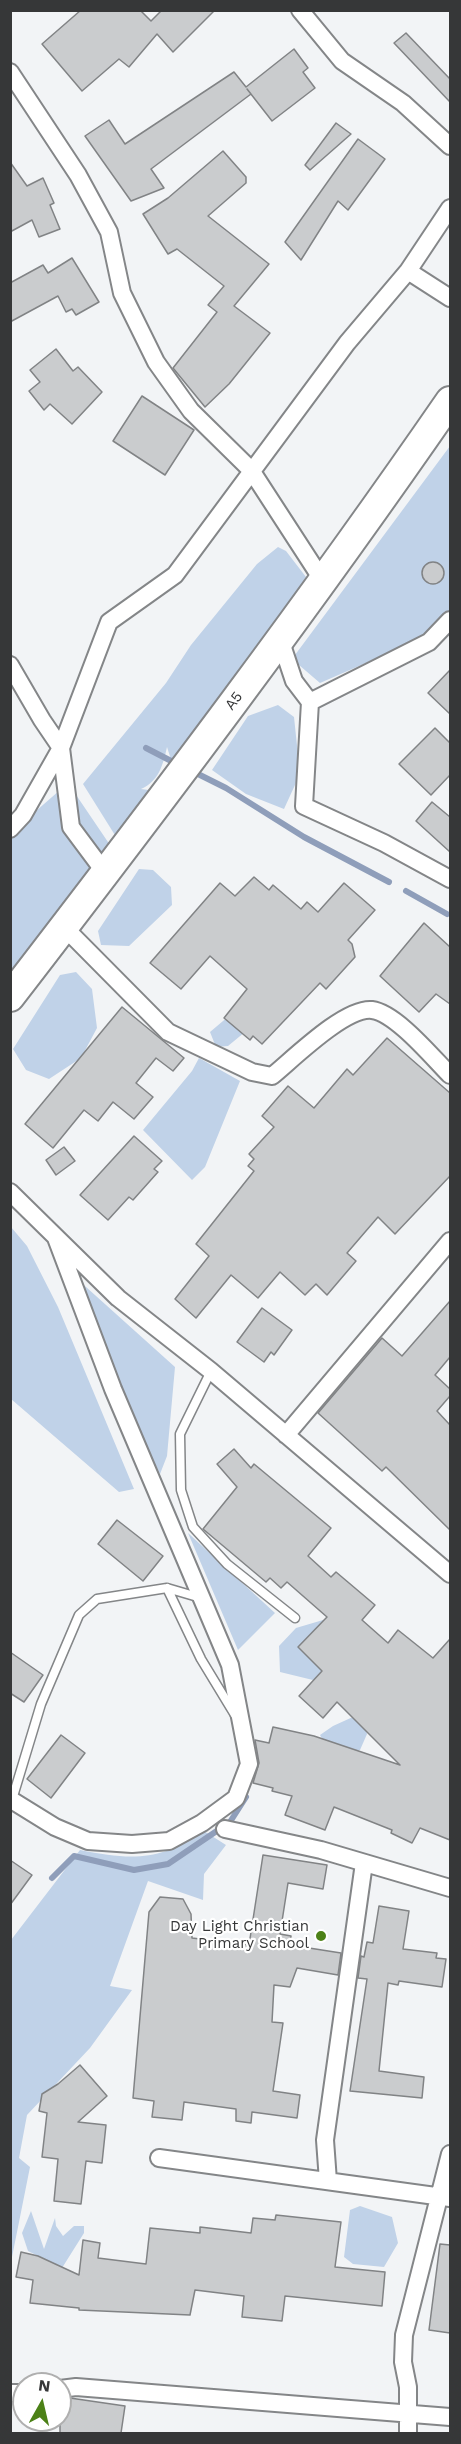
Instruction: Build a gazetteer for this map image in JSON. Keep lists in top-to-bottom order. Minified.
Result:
{"streets":{"highway":["A5"]},"places":["Day Light Christian Primary School"],"north":"top"}
